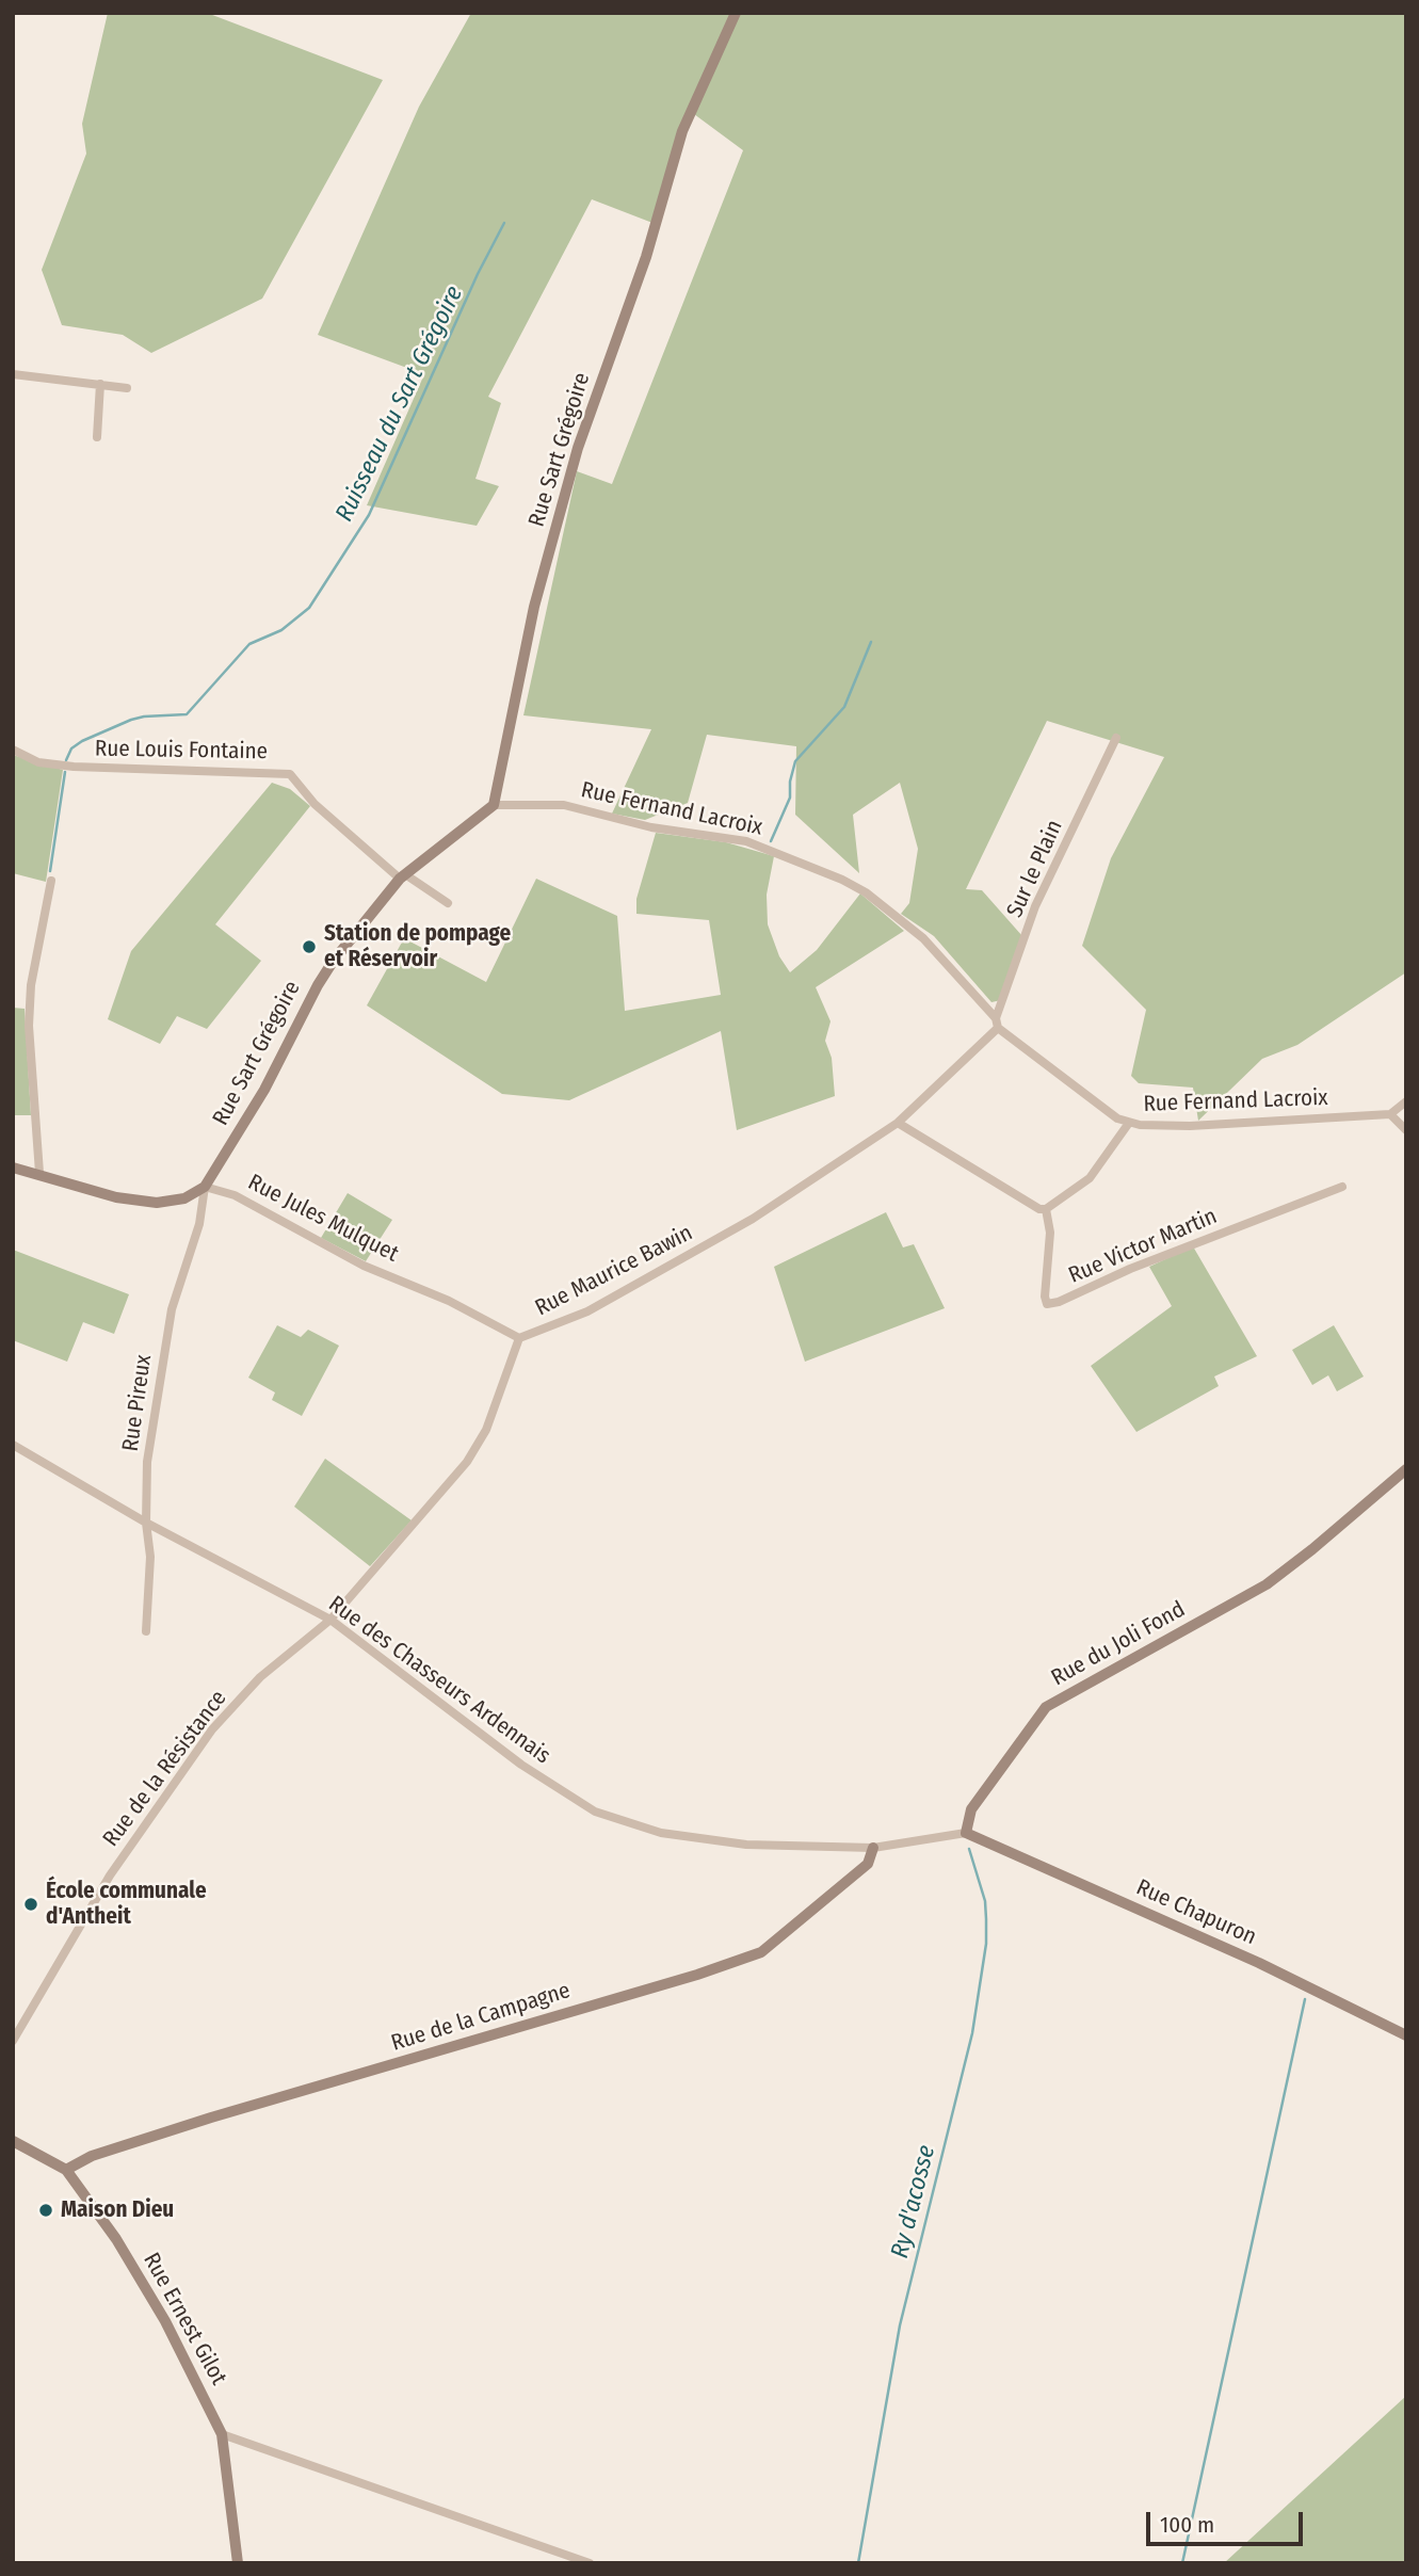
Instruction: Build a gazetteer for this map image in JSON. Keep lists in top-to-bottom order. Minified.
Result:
{"streets":{"street":["Rue Sart Grégoire","Rue Louis Fontaine","Rue Fernand Lacroix","Sur le Plain","Rue Jules Mulquet","Rue Victor Martin","Rue Maurice Bawin","Rue Pireux","Rue du Joli Fond","Rue des Chasseurs Ardennais","Rue de la Résistance","Rue Chapuron","Rue de la Campagne","Rue Ernest Gilot"]},"crossings":[["Rue Sart Grégoire","Rue Louis Fontaine"],["Rue Sart Grégoire","Rue Fernand Lacroix"],["Rue Sart Grégoire","Rue Jules Mulquet"],["Rue Sart Grégoire","Rue Pireux"],["Rue Fernand Lacroix","Sur le Plain"],["Rue Fernand Lacroix","Rue Maurice Bawin"],["Sur le Plain","Rue Maurice Bawin"],["Rue Jules Mulquet","Rue Maurice Bawin"],["Rue Jules Mulquet","Rue Pireux"],["Rue Maurice Bawin","Rue des Chasseurs Ardennais"],["Rue Maurice Bawin","Rue de la Résistance"],["Rue Pireux","Rue des Chasseurs Ardennais"],["Rue du Joli Fond","Rue Chapuron"],["Rue des Chasseurs Ardennais","Rue de la Résistance"],["Rue des Chasseurs Ardennais","Rue de la Campagne"],["Rue de la Campagne","Rue Ernest Gilot"]],"water":["Ruisseau du Sart Grégoire","Ry d'acosse"],"places":["Station de pompage et Réservoir","École communale d'Antheit","Maison Dieu"],"scale_bar":"100 m"}
